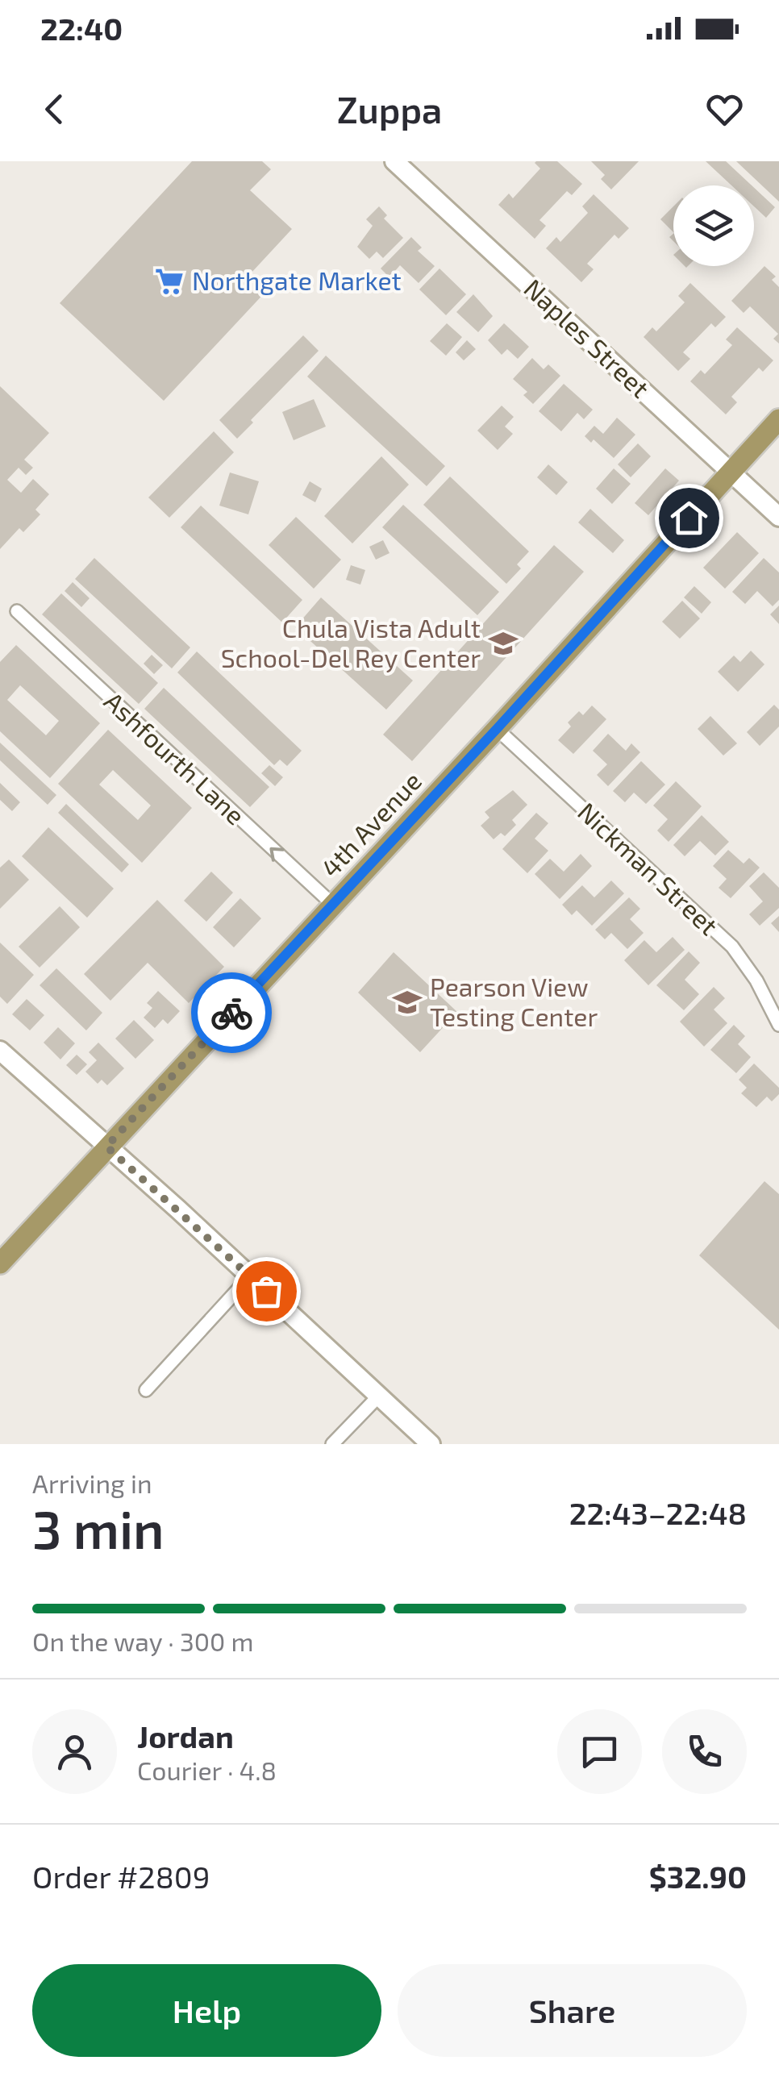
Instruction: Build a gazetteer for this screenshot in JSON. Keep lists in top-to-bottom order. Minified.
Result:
{"streets":{"main road":["4th Avenue"],"street":["Naples Street","Ashfourth Lane","Nickman Street"]},"crossings":[["Naples Street","4th Avenue"],["Ashfourth Lane","4th Avenue"],["4th Avenue","Nickman Street"]],"one_way":["Ashfourth Lane"],"places":{"supermarket":["Northgate Market"],"school or university":["Chula Vista Adult School-Del Rey Center","Pearson View Testing Center"]},"page":{"status":"22:40","header":"Zuppa","heading":["3 min","Arriving in","22:43–22:48"],"panel":["Jordan","Courier · 4.8","Order #2809","$32.90"],"bar":"On the way · 300 m","buttons":["Help","Share"]}}
